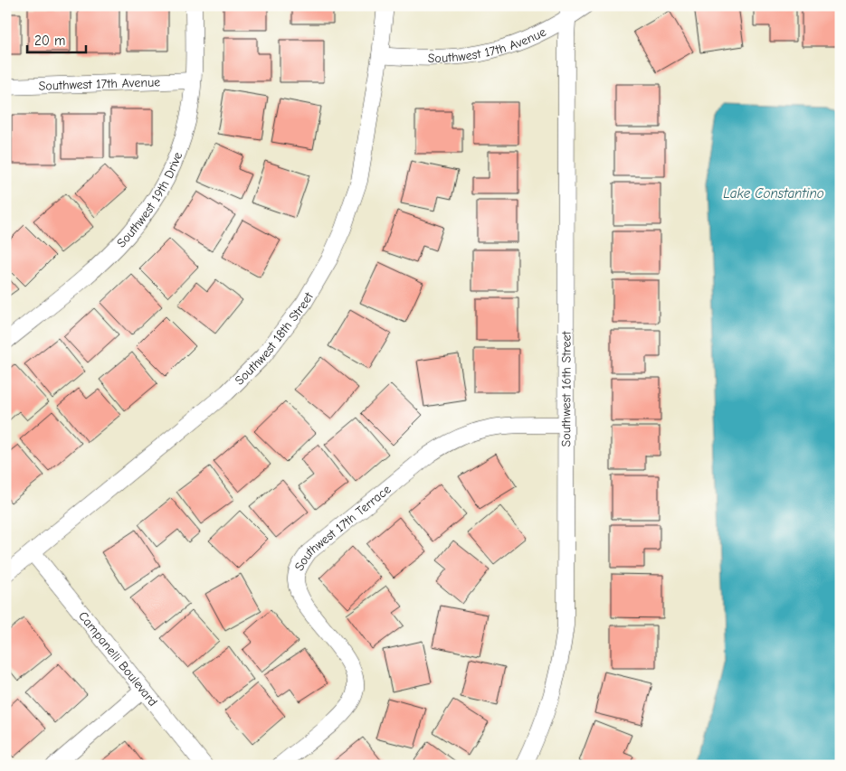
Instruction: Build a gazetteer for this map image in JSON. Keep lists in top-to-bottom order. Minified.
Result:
{"streets":{"street":["Southwest 17th Avenue","Southwest 19th Drive","Southwest 18th Street","Southwest 16th Street","Southwest 17th Terrace","Campanelli Boulevard"]},"crossings":[["Southwest 17th Avenue","Southwest 19th Drive"],["Southwest 17th Avenue","Southwest 18th Street"],["Southwest 17th Avenue","Southwest 16th Street"],["Southwest 18th Street","Campanelli Boulevard"],["Southwest 16th Street","Southwest 17th Terrace"]],"water":["Lake Constantino"],"scale_bar":"20 m"}
